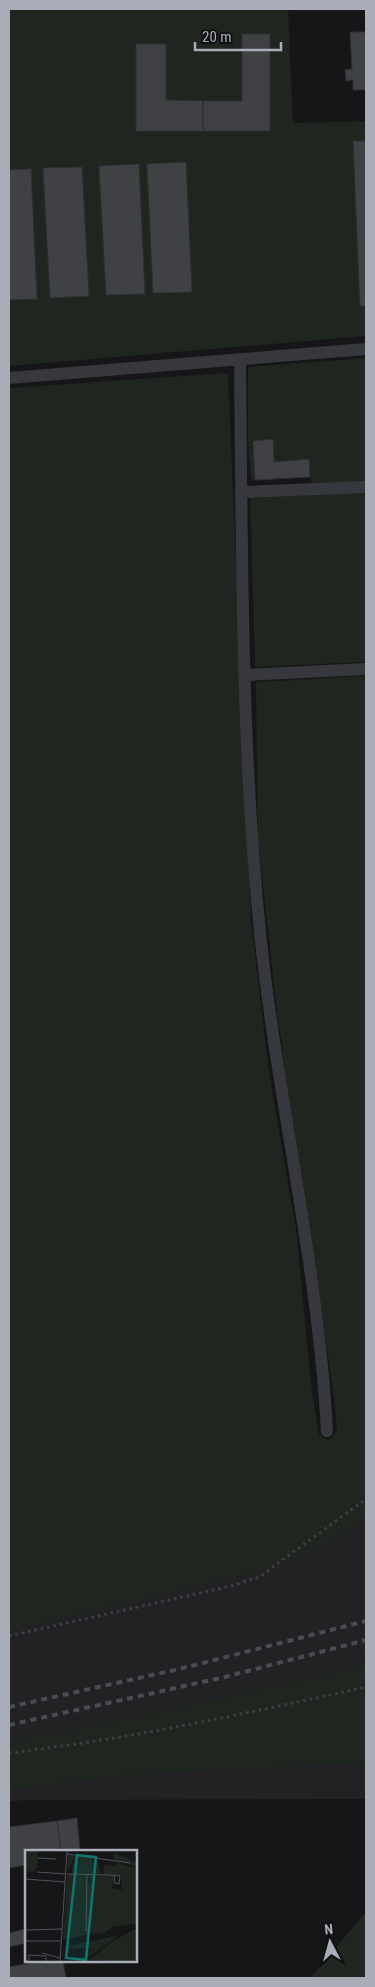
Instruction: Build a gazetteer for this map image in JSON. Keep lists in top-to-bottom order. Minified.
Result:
{"scale_bar":"20 m","north":"top"}
